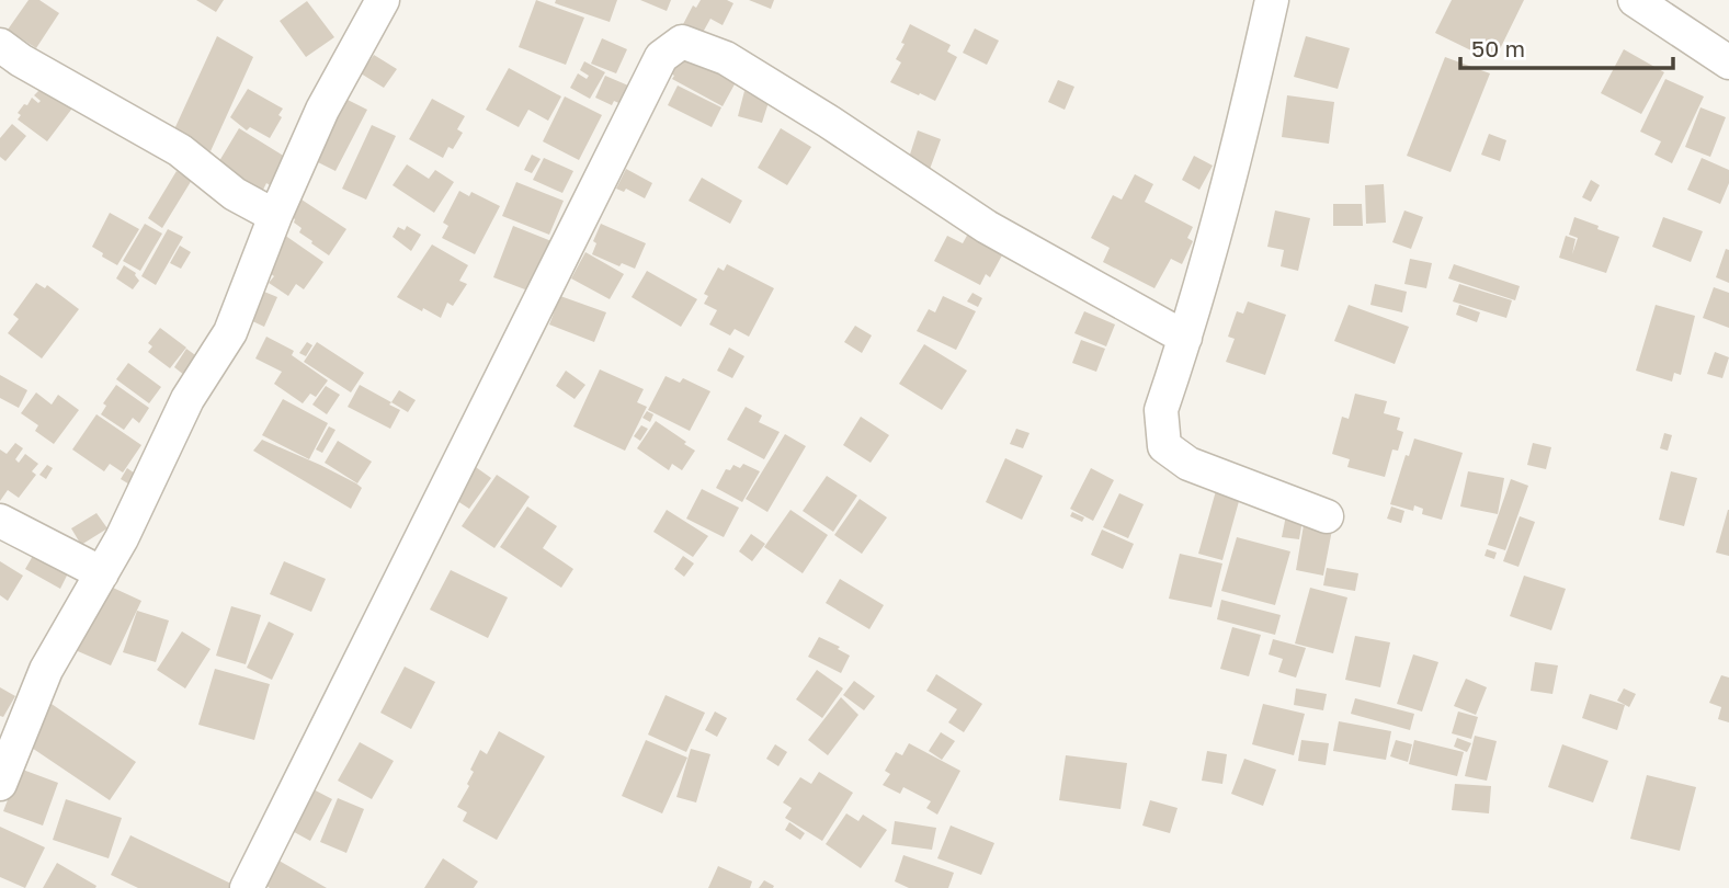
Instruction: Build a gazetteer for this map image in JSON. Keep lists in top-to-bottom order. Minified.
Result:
{"scale_bar":"50 m"}
